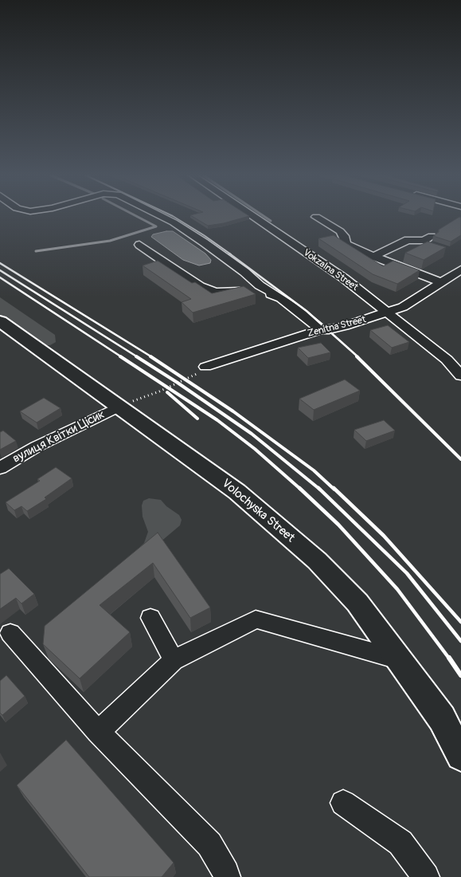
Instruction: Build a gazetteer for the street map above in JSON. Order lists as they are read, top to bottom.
{
  "streets": {
    "main road": ["Volochyska Street"],
    "street": ["Vokzalna Street", "Zenitna Street", "вулиця Квітки Цісик"]
  },
  "crossings": [
    ["Vokzalna Street", "Zenitna Street"],
    ["вулиця Квітки Цісик", "Volochyska Street"]
  ]
}
